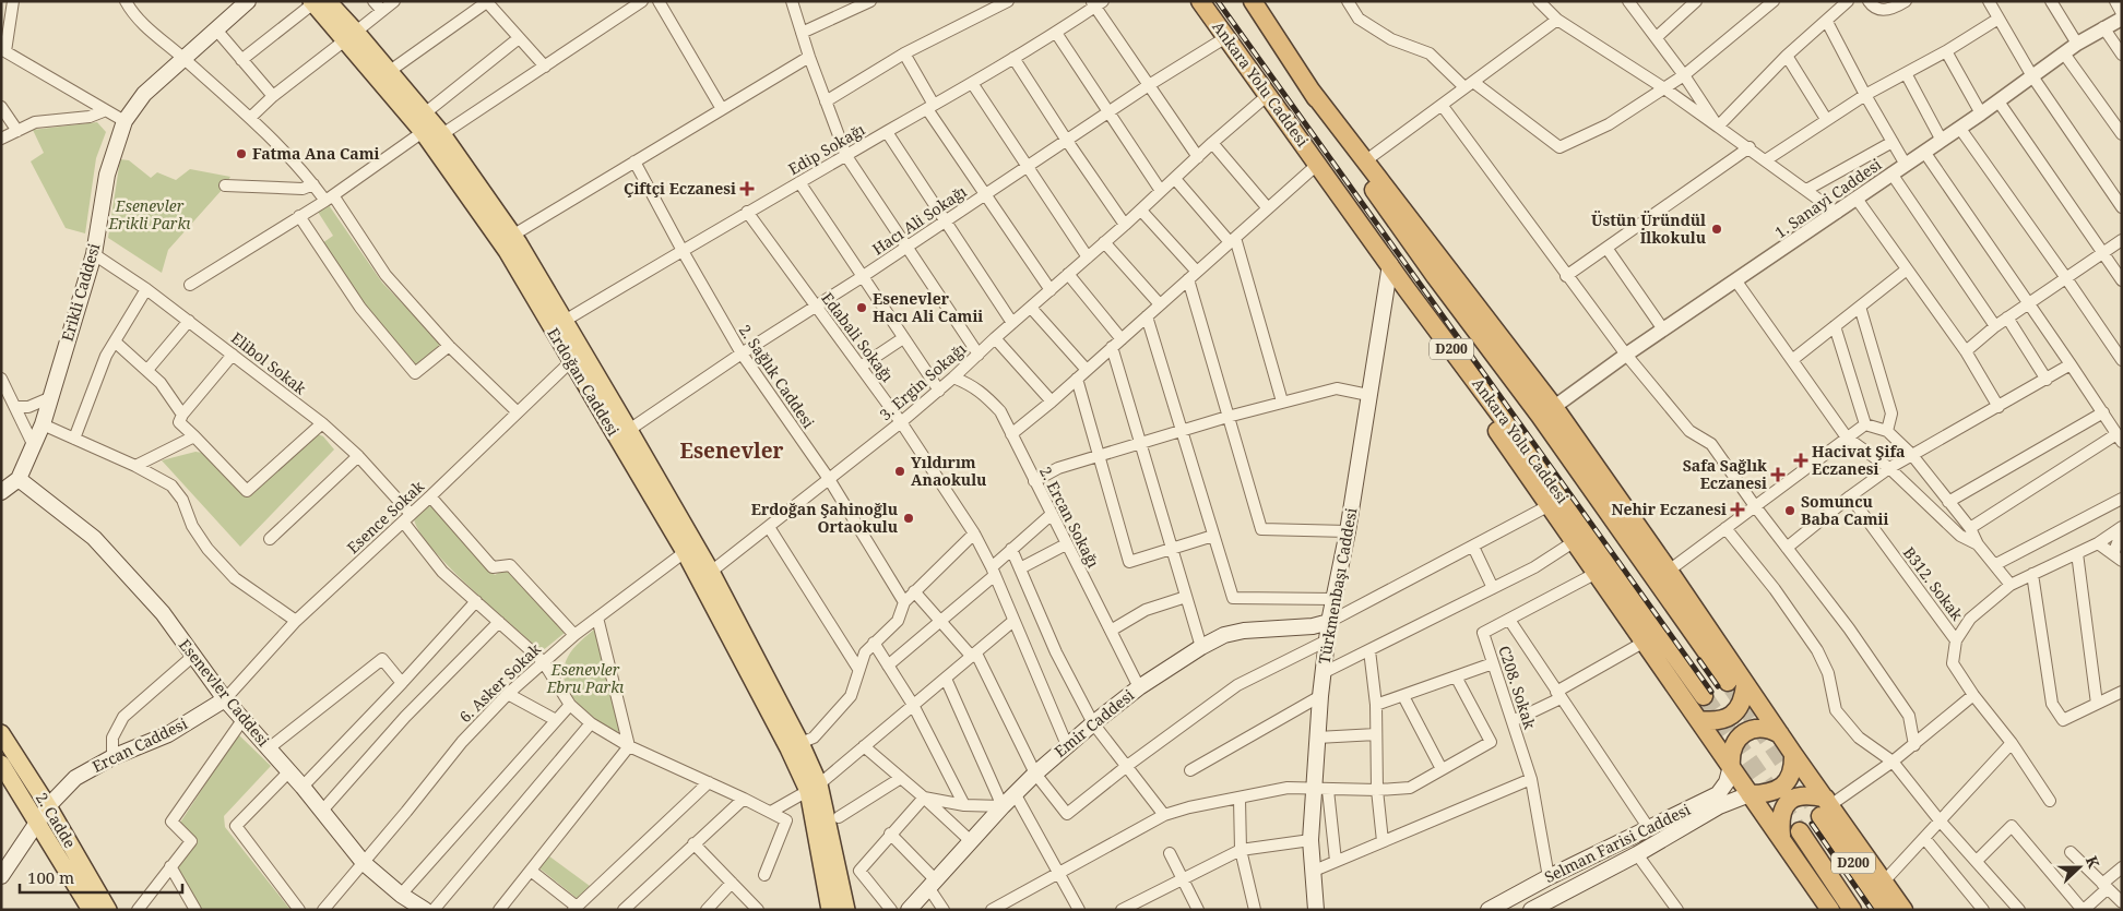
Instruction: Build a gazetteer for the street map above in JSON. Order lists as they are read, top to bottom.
{
  "streets": {
    "highway": ["Ankara Yolu Caddesi", "D200"],
    "main road": [
      "Erikli Caddesi",
      "Erdoğan Caddesi",
      "Türkmenbaşı Caddesi",
      "Esenevler Caddesi",
      "Emir Caddesi",
      "Ercan Caddesi",
      "2. Cadde",
      "Selman Farisi Caddesi"
    ],
    "street": [
      "Edip Sokağı",
      "1. Sanayi Caddesi",
      "Hacı Ali Sokağı",
      "Edabali Sokağı",
      "Elibol Sokak",
      "2. Sağlık Caddesi",
      "3. Ergin Sokağı",
      "Esence Sokak",
      "2. Ercan Sokağı",
      "B312. Sokak",
      "6. Asker Sokak",
      "C208. Sokak"
    ]
  },
  "crossings": [
    ["Ankara Yolu Caddesi", "Hacı Ali Sokağı"],
    ["Ankara Yolu Caddesi", "3. Ergin Sokağı"],
    ["Ankara Yolu Caddesi", "Türkmenbaşı Caddesi"],
    ["Edip Sokağı", "Edabali Sokağı"],
    ["Edip Sokağı", "2. Sağlık Caddesi"],
    ["Edip Sokağı", "Erdoğan Caddesi"],
    ["Hacı Ali Sokağı", "Edabali Sokağı"],
    ["Hacı Ali Sokağı", "2. Sağlık Caddesi"],
    ["Hacı Ali Sokağı", "Erdoğan Caddesi"],
    ["Erikli Caddesi", "Elibol Sokak"],
    ["Erikli Caddesi", "Esenevler Caddesi"],
    ["Edabali Sokağı", "3. Ergin Sokağı"],
    ["Edabali Sokağı", "Emir Caddesi"],
    ["Elibol Sokak", "Esence Sokak"],
    ["Elibol Sokak", "6. Asker Sokak"],
    ["2. Sağlık Caddesi", "3. Ergin Sokağı"],
    ["Erdoğan Caddesi", "3. Ergin Sokağı"],
    ["Erdoğan Caddesi", "Esence Sokak"],
    ["Erdoğan Caddesi", "6. Asker Sokak"],
    ["3. Ergin Sokağı", "2. Ercan Sokağı"],
    ["Esence Sokak", "Esenevler Caddesi"],
    ["Esence Sokak", "Ercan Caddesi"],
    ["2. Ercan Sokağı", "Emir Caddesi"],
    ["Türkmenbaşı Caddesi", "Emir Caddesi"],
    ["6. Asker Sokak", "Esenevler Caddesi"],
    ["C208. Sokak", "Selman Farisi Caddesi"],
    ["Esenevler Caddesi", "Ercan Caddesi"],
    ["Ercan Caddesi", "2. Cadde"]
  ],
  "districts": ["Esenevler"],
  "parks": ["Esenevler Erikli Parkı", "Esenevler Ebru Parkı"],
  "places": {
    "other": [
      "Fatma Ana Cami",
      "Üstün Üründül İlkokulu",
      "Esenevler Hacı Ali Camii",
      "Yıldırım Anaokulu",
      "Somuncu Baba Camii",
      "Erdoğan Şahinoğlu Ortaokulu"
    ],
    "health": [
      "Çiftçi Eczanesi",
      "Hacivat Şifa Eczanesi",
      "Safa Sağlık Eczanesi",
      "Nehir Eczanesi"
    ]
  },
  "scale_bar": "100 m",
  "north": "right"
}
